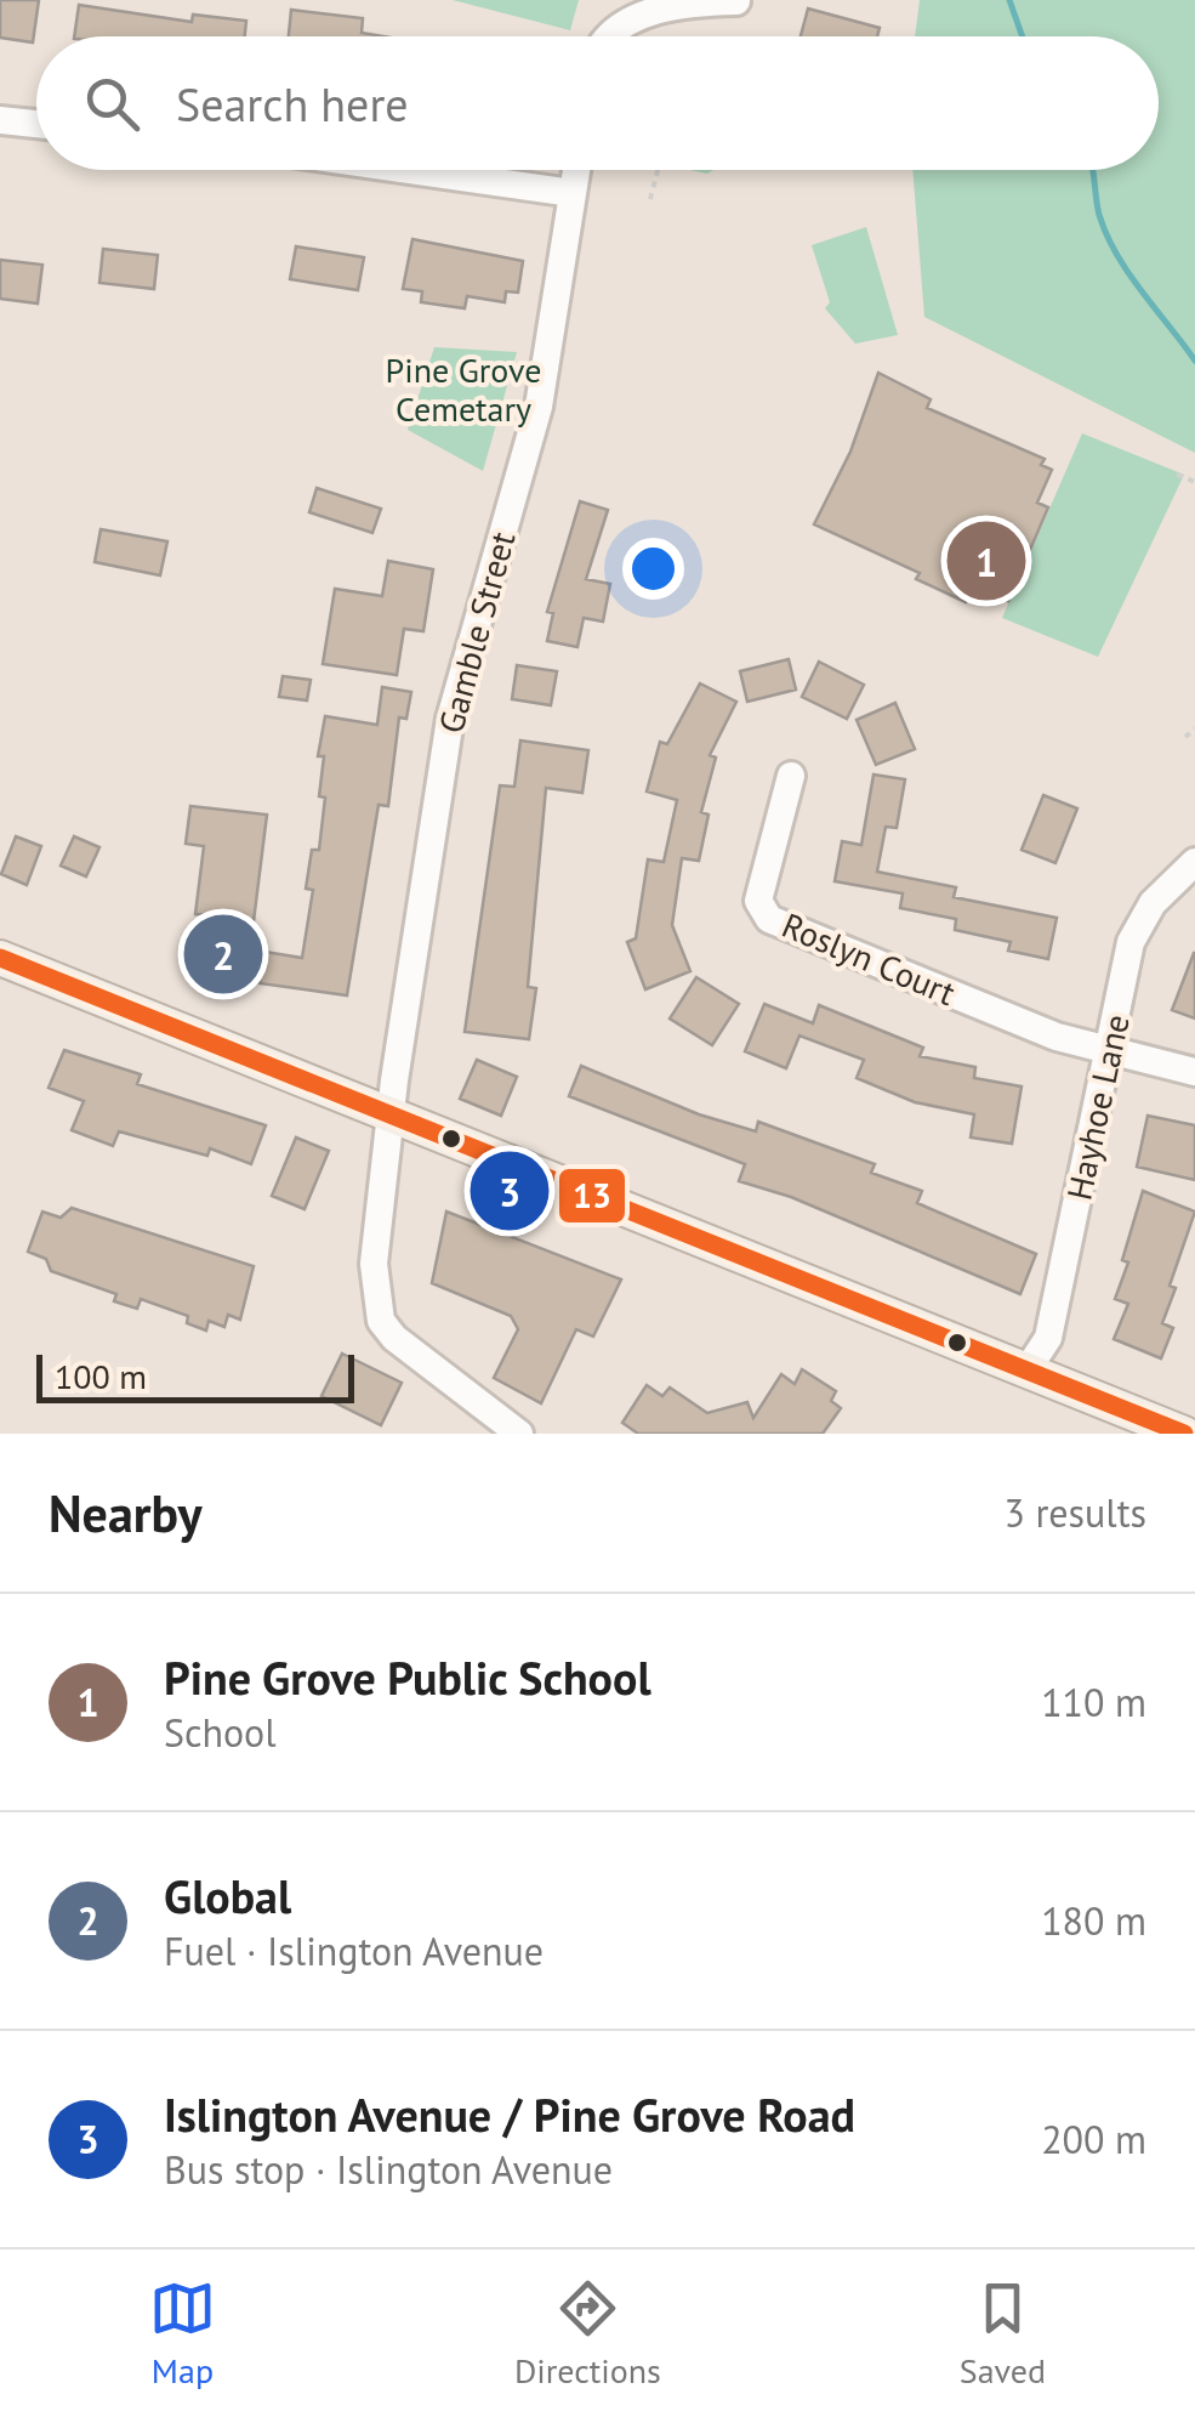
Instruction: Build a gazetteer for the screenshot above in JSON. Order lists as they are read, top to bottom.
{
  "streets": {
    "street": ["Gamble Street", "Roslyn Court", "Hayhoe Lane"]
  },
  "crossings": [
    ["Roslyn Court", "Hayhoe Lane"]
  ],
  "parks": ["Pine Grove Cemetary"],
  "lines": ["transit line 13"],
  "scale_bar": "100 m",
  "page": {
    "search": "Search here",
    "pins": ["1", "2", "3"],
    "scale": "100 m",
    "heading": ["Nearby", "3 results"],
    "list": [
      {
        "mark": "1",
        "name": "Pine Grove Public School",
        "note": "School",
        "value": "110 m"
      },
      {
        "mark": "2",
        "name": "Global",
        "note": "Fuel · Islington Avenue",
        "value": "180 m"
      },
      {
        "mark": "3",
        "name": "Islington Avenue / Pine Grove Road",
        "note": "Bus stop · Islington Avenue",
        "value": "200 m"
      }
    ],
    "nav": ["Map", "Directions", "Saved"]
  }
}
